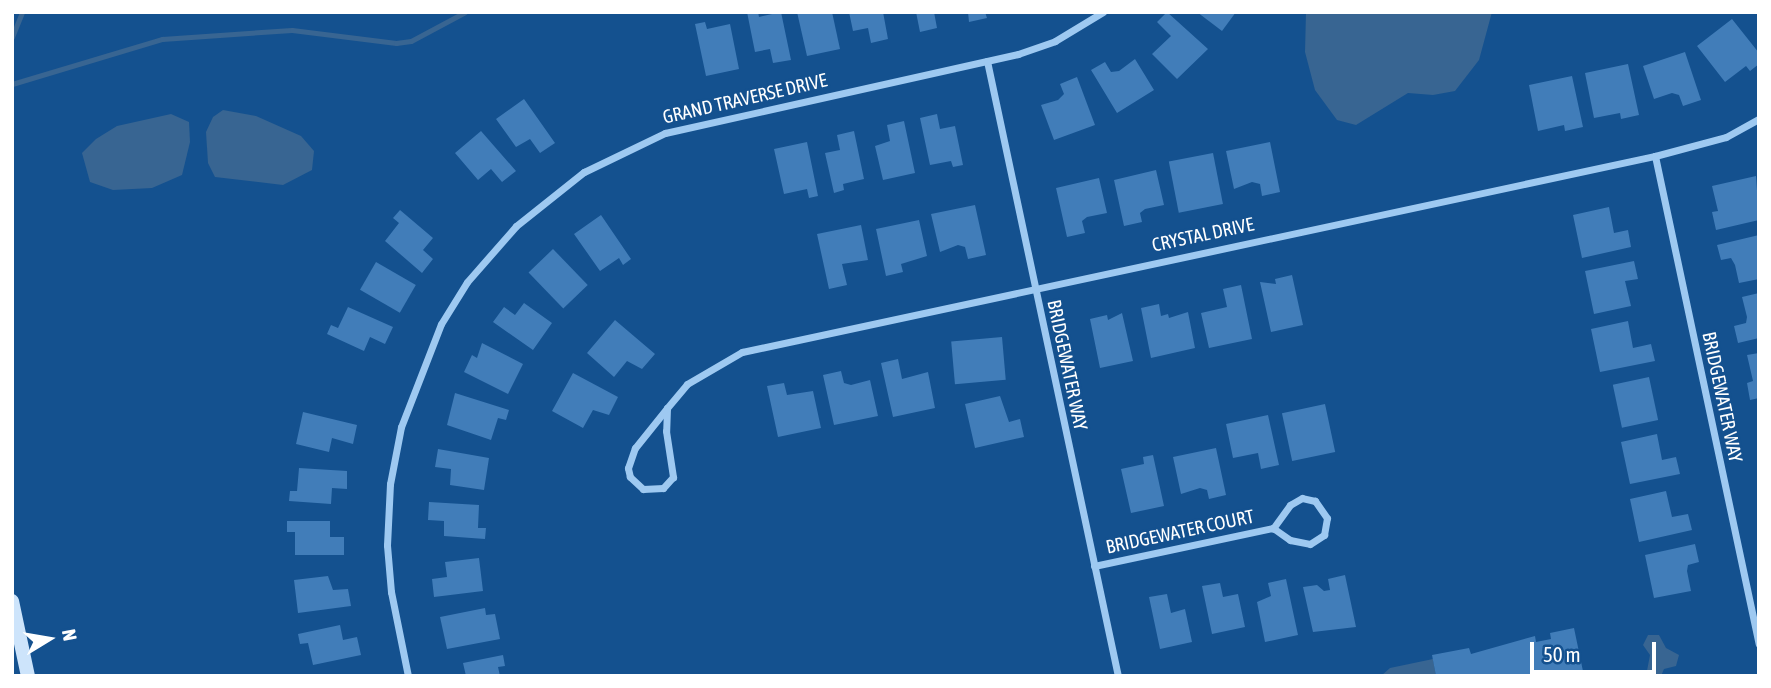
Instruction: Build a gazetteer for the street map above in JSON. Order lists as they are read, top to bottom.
{
  "streets": {
    "street": [
      "GRAND TRAVERSE DRIVE",
      "CRYSTAL DRIVE",
      "BRIDGEWATER WAY",
      "BRIDGEWATER COURT"
    ]
  },
  "crossings": [
    ["GRAND TRAVERSE DRIVE", "BRIDGEWATER WAY"],
    ["CRYSTAL DRIVE", "BRIDGEWATER WAY"],
    ["BRIDGEWATER WAY", "BRIDGEWATER COURT"]
  ],
  "scale_bar": "50 m",
  "north": "right"
}
